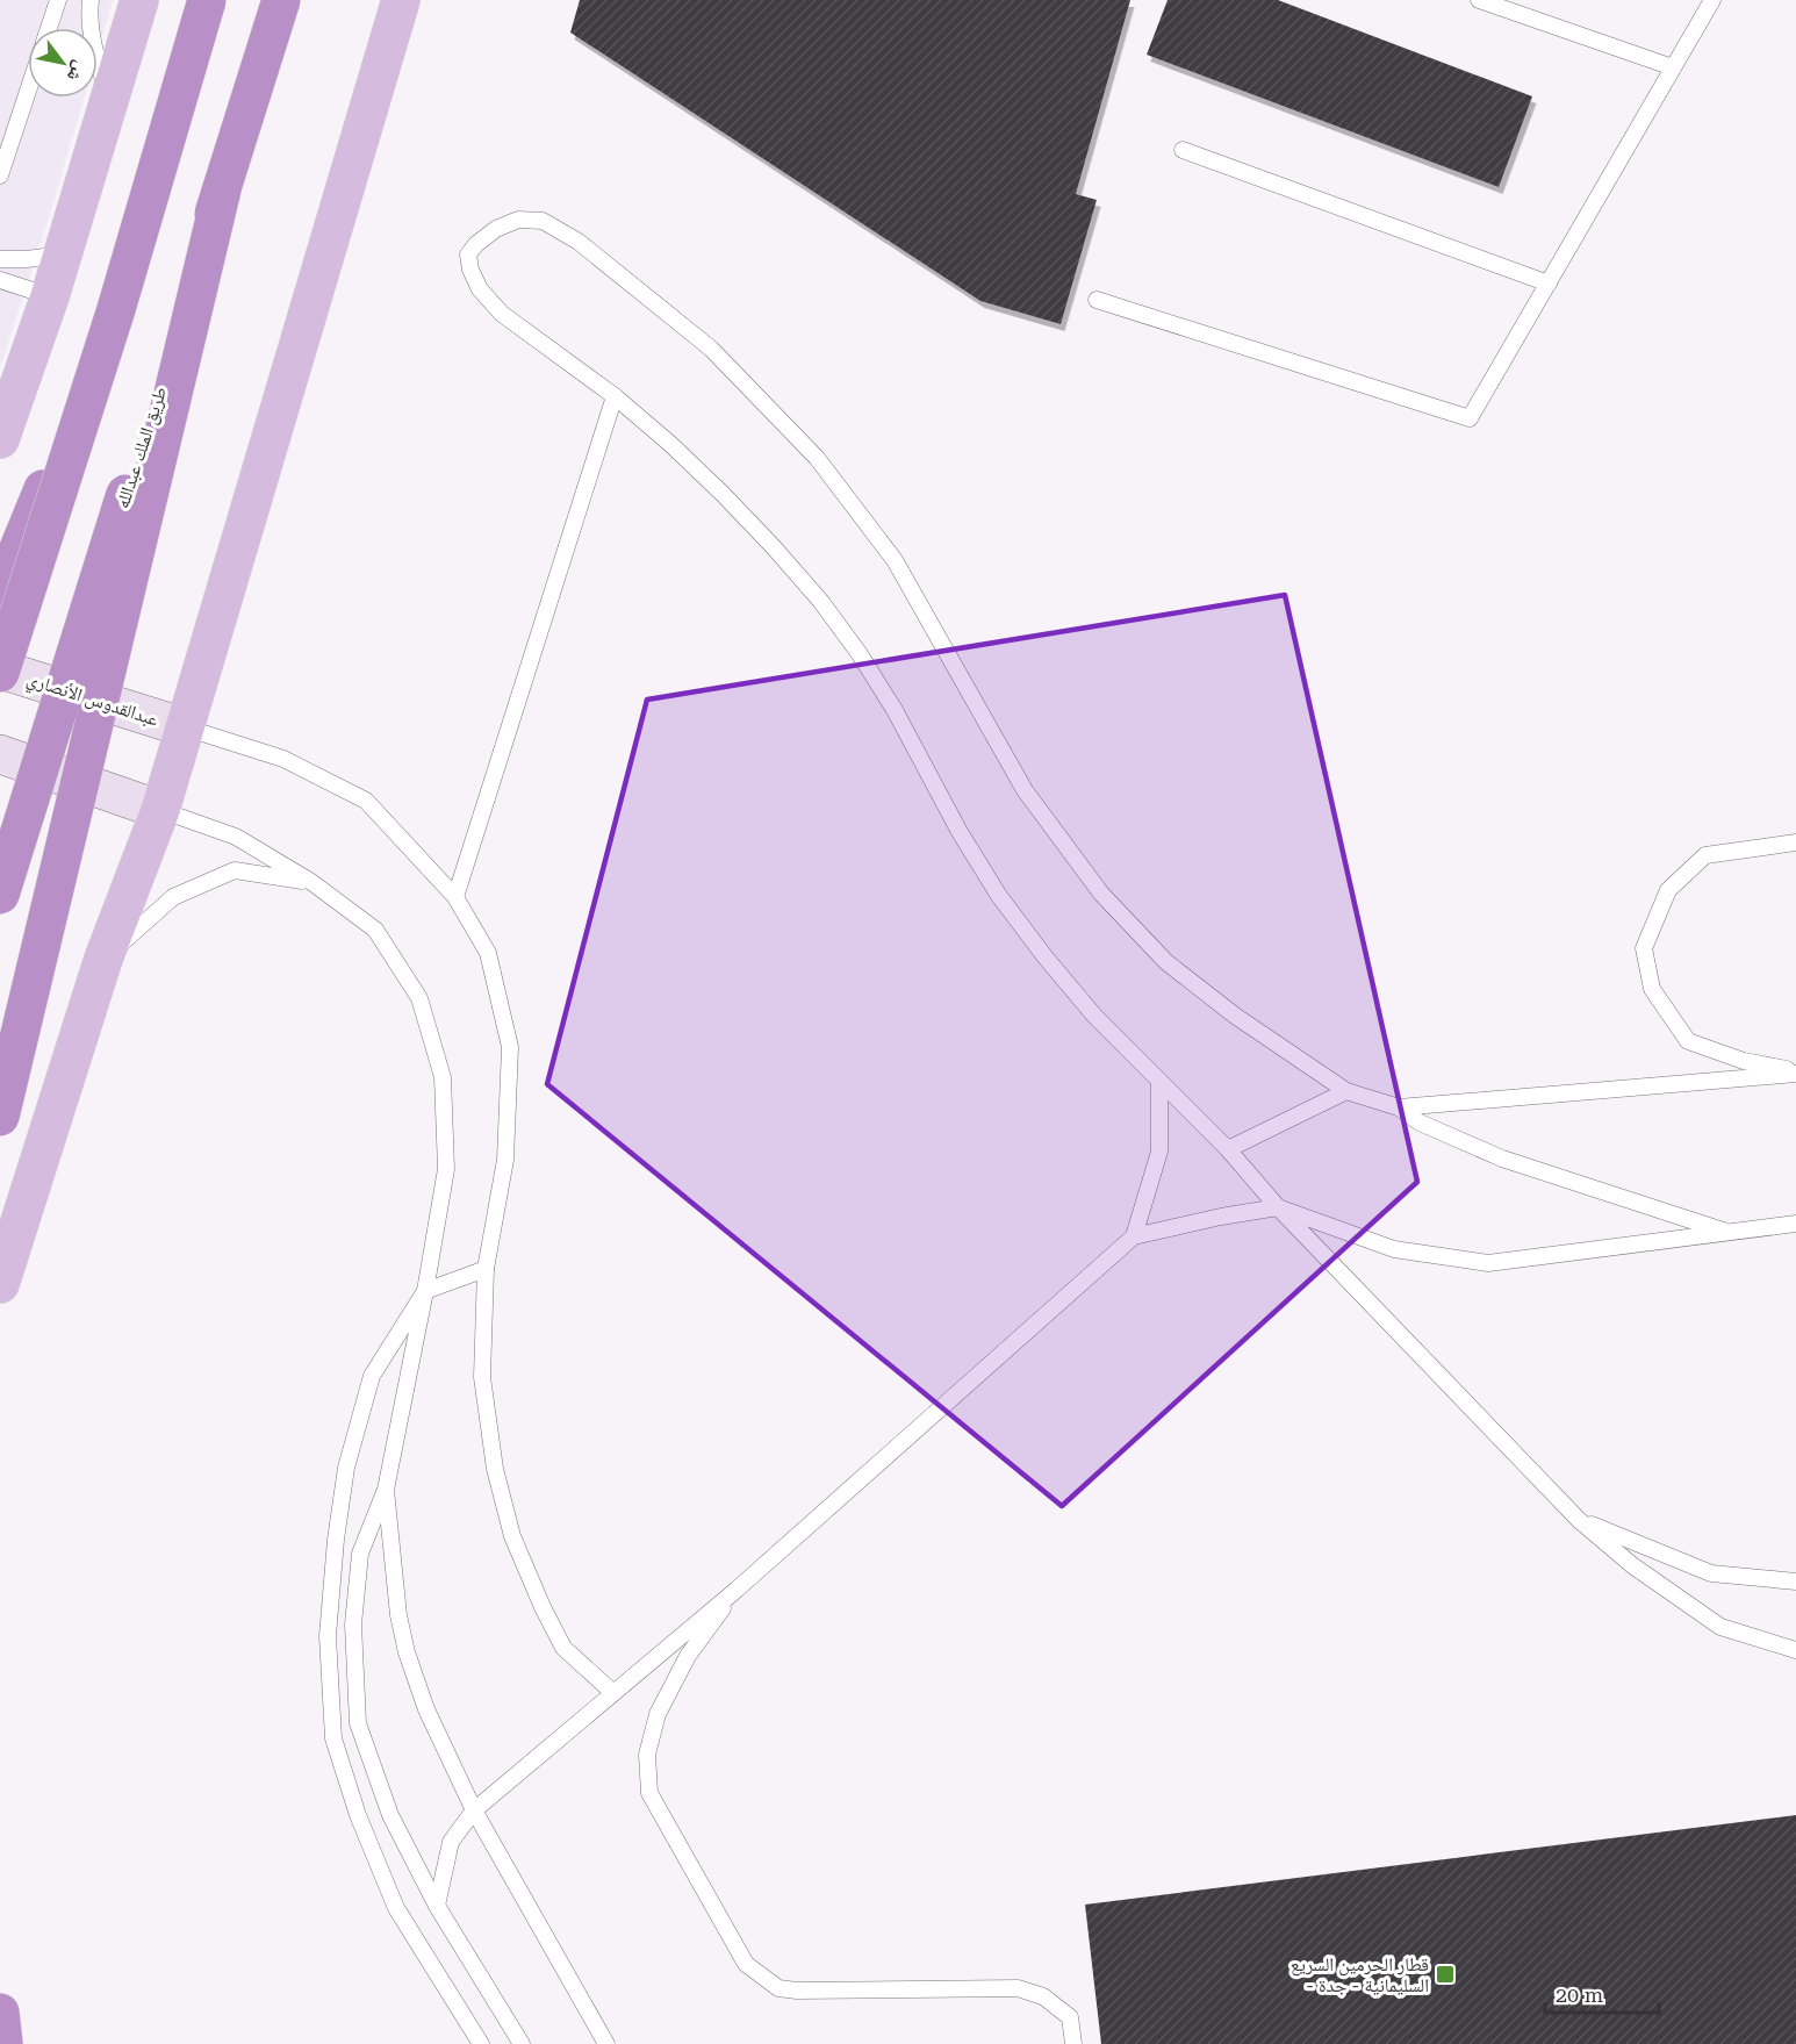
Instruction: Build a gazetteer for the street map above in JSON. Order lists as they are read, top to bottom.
{
  "streets": {
    "highway": ["طريق الملك عبدالله"],
    "street": ["عبدالقدوس الأنصاري"]
  },
  "places": {
    "transit": ["قطار الحرمين السريع - السليمانية - جدة"]
  },
  "scale_bar": "20 m",
  "north": "bottom right"
}
